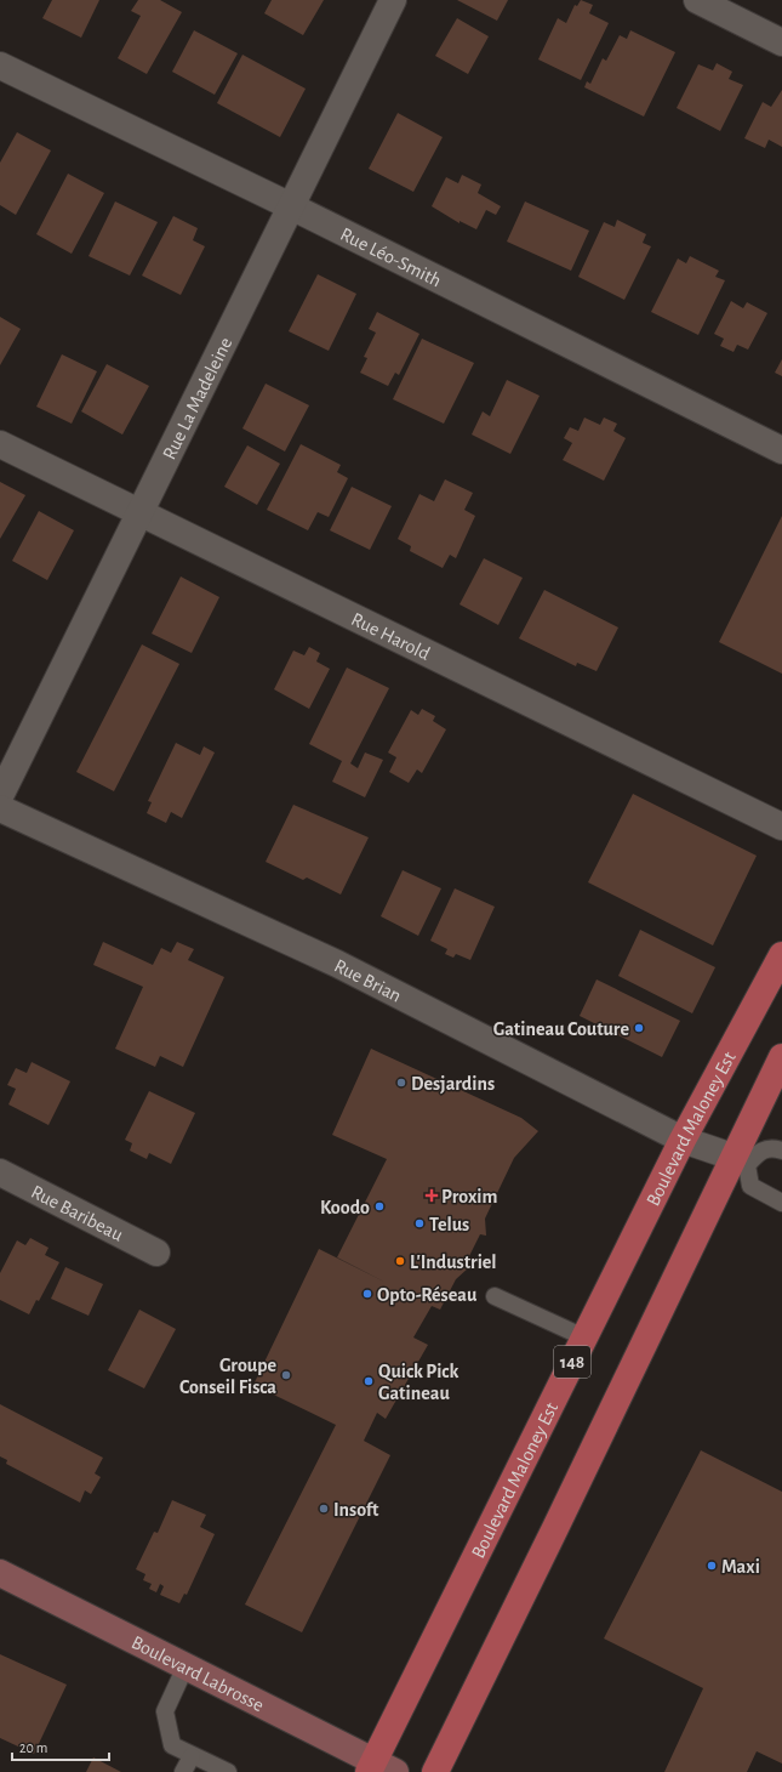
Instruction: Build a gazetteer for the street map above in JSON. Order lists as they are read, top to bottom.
{
  "streets": {
    "main road": ["Boulevard Maloney Est", "148"],
    "street": [
      "Rue Léo-Smith",
      "Rue La Madeleine",
      "Rue Harold",
      "Rue Brian",
      "Rue Baribeau",
      "Boulevard Labrosse"
    ]
  },
  "crossings": [
    ["Rue Léo-Smith", "Rue La Madeleine"],
    ["Rue La Madeleine", "Rue Harold"],
    ["Rue Brian", "Boulevard Maloney Est"],
    ["Boulevard Maloney Est", "Boulevard Labrosse"]
  ],
  "places": {
    "other": [
      "Gatineau Couture",
      "Desjardins",
      "Koodo",
      "Telus",
      "L'Industriel",
      "Opto-Réseau",
      "Groupe Conseil Fisca",
      "Quick Pick Gatineau",
      "Insoft",
      "Maxi"
    ],
    "health": ["Proxim"]
  },
  "scale_bar": "20 m"
}
